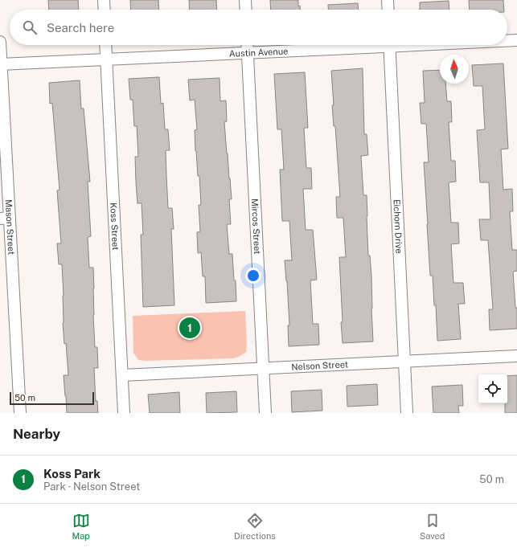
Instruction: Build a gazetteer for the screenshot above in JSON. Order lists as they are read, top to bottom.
{
  "streets": {
    "street": [
      "Austin Avenue",
      "Mircos Street",
      "Koss Street",
      "Eichorn Drive",
      "Mason Street",
      "Nelson Street"
    ]
  },
  "crossings": [
    ["Austin Avenue", "Mircos Street"],
    ["Austin Avenue", "Koss Street"],
    ["Austin Avenue", "Mason Street"],
    ["Mircos Street", "Nelson Street"],
    ["Koss Street", "Nelson Street"],
    ["Eichorn Drive", "Nelson Street"]
  ],
  "scale_bar": "50 m",
  "north": "top",
  "page": {
    "search": "Search here",
    "pins": "1",
    "scale": "50 m",
    "heading": "Nearby",
    "list": [
      {
        "mark": "1",
        "name": "Koss Park",
        "note": "Park · Nelson Street",
        "value": "50 m"
      }
    ],
    "nav": ["Map", "Directions", "Saved"]
  }
}
